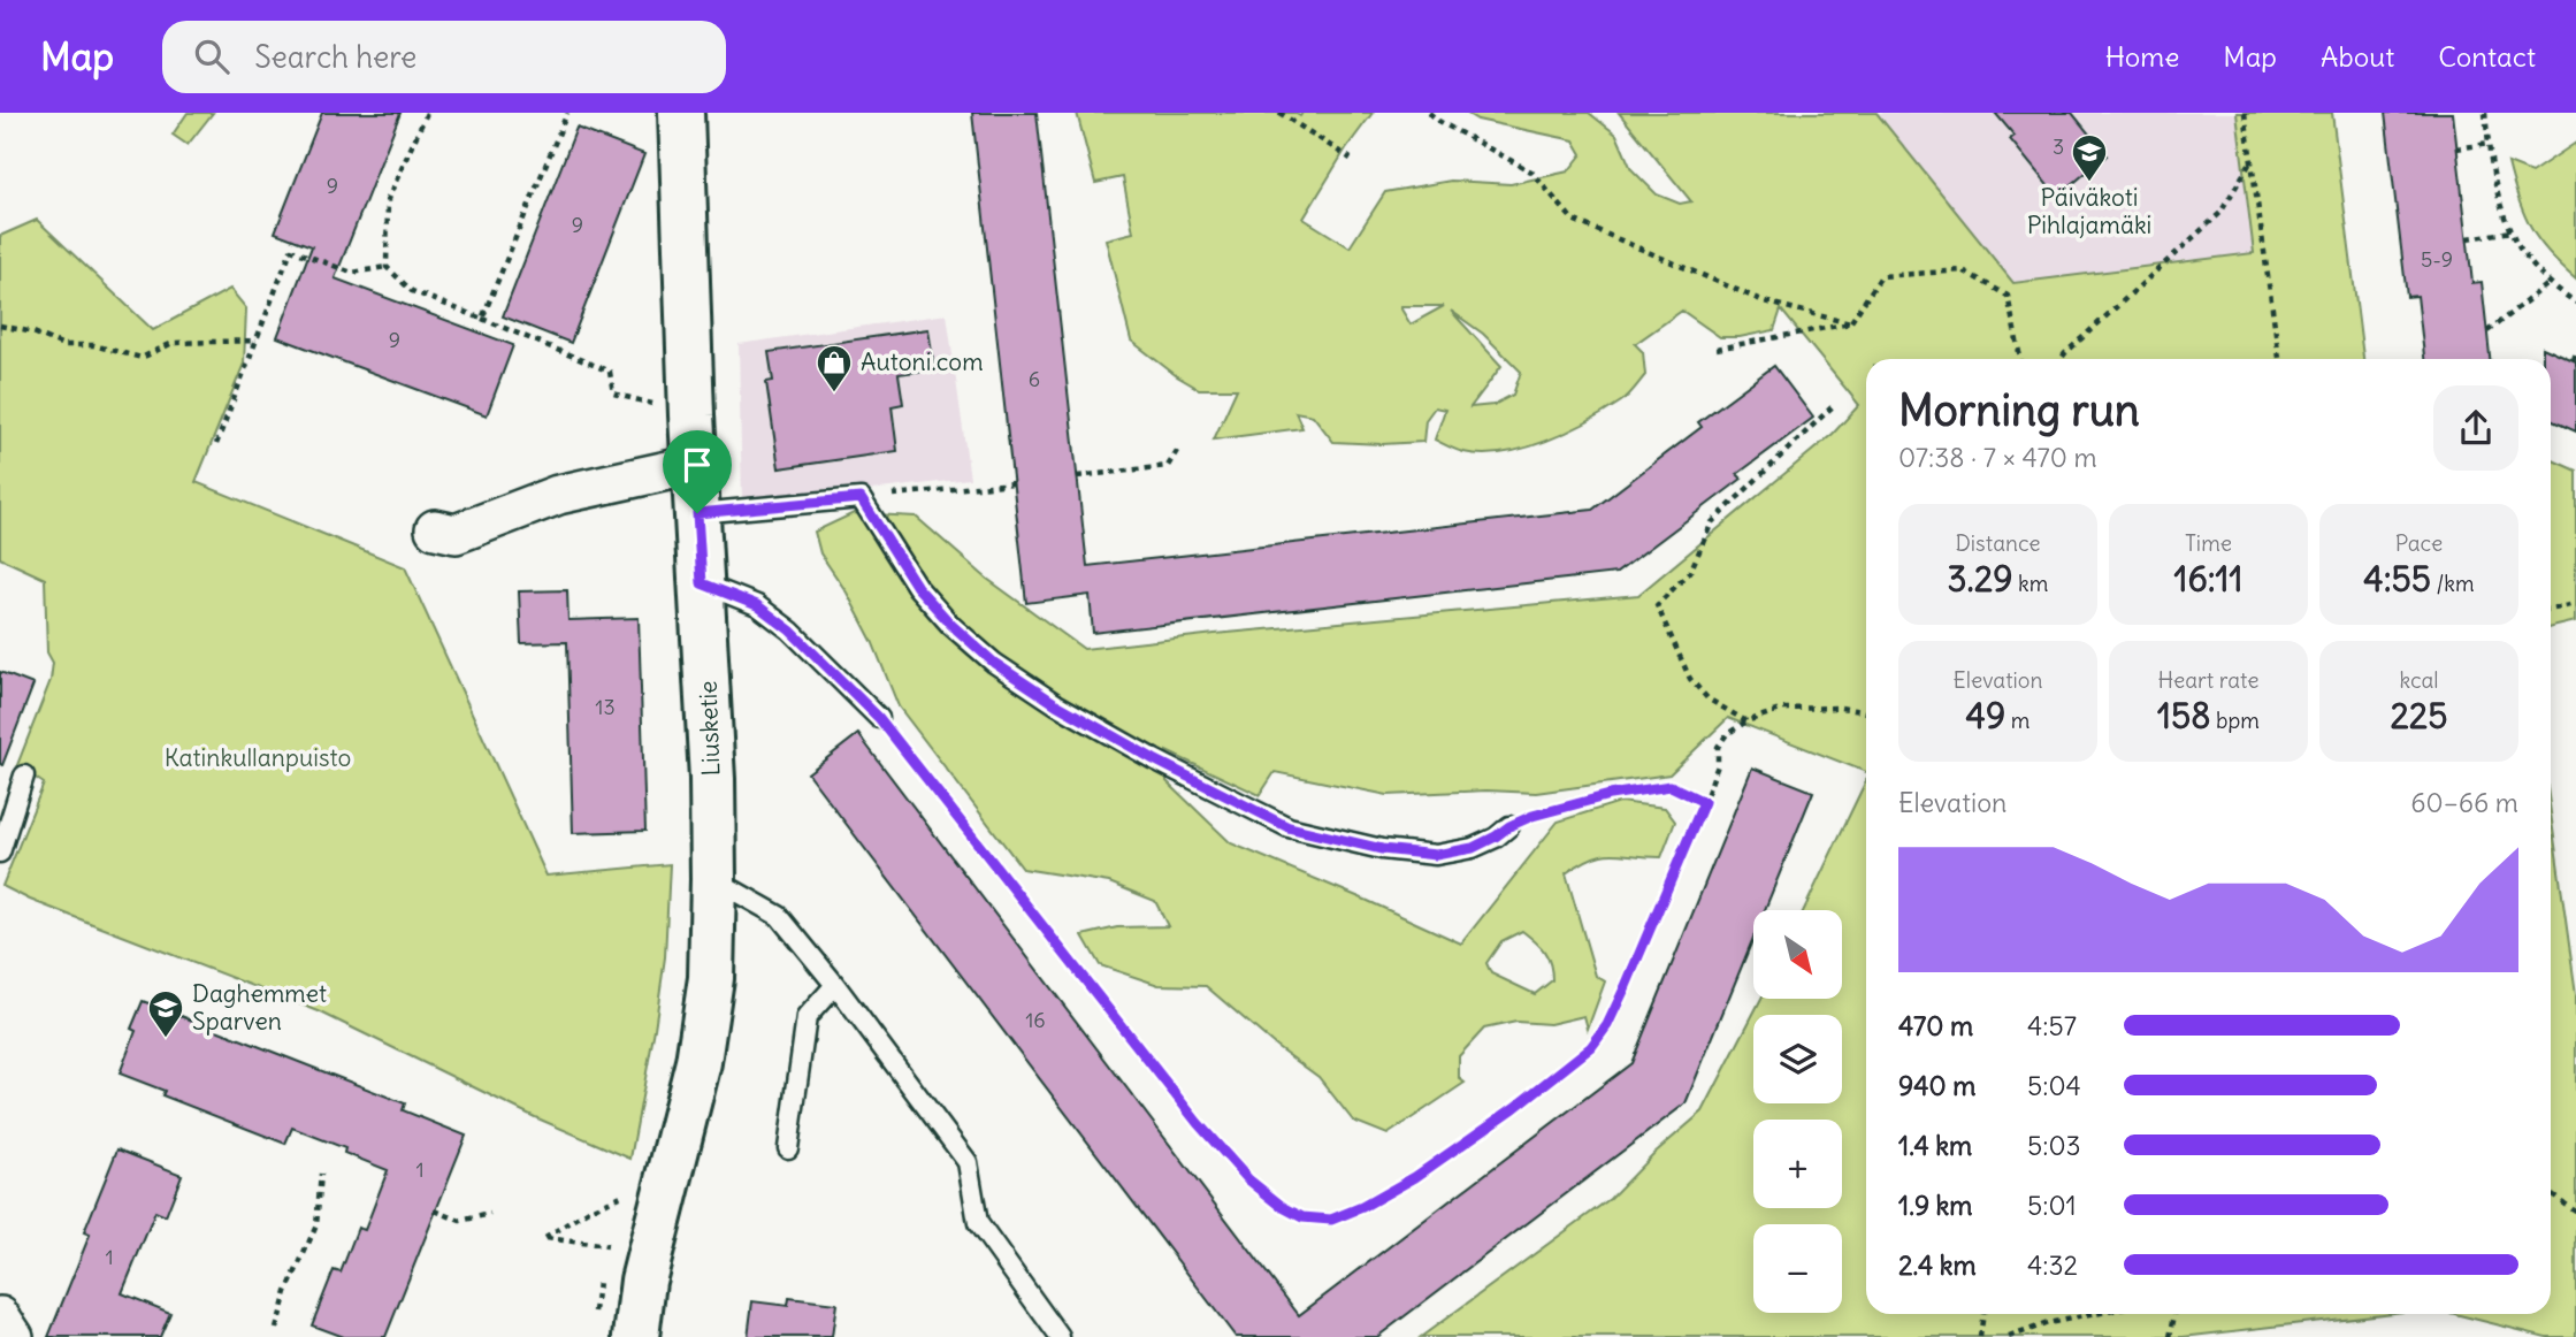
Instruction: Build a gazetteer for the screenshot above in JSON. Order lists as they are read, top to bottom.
{
  "streets": {
    "street": ["Liusketie"]
  },
  "parks": ["Katinkullanpuisto"],
  "places": {
    "school or university": ["Päiväkoti Pihlajamäki", "Daghemmet Sparven"],
    "shop": ["Autoni.com"]
  },
  "house_numbers": [
    "3",
    "9",
    "9",
    "5-9",
    "9",
    "6",
    "13",
    "16",
    "1",
    "1"
  ],
  "north": "bottom right",
  "page": {
    "header": "Map",
    "search": "Search here",
    "nav": [
      "Home",
      "Map",
      "About",
      "Contact"
    ],
    "heading": ["Morning run", "07:38 · 7 × 470 m"],
    "stats": [
      ["Distance", "3.29 km"],
      ["Time", "16:11"],
      ["Pace", "4:55 /km"],
      ["Elevation", "49 m"],
      ["Heart rate", "158 bpm"],
      ["kcal", "225"]
    ],
    "chart": ["Elevation", "60–66 m"],
    "map_buttons": ["+", "−"],
    "list": [
      {
        "name": "470 m",
        "note": "4:57"
      },
      {
        "name": "940 m",
        "note": "5:04"
      },
      {
        "name": "1.4 km",
        "note": "5:03"
      },
      {
        "name": "1.9 km",
        "note": "5:01"
      },
      {
        "name": "2.4 km",
        "note": "4:32"
      }
    ]
  }
}
